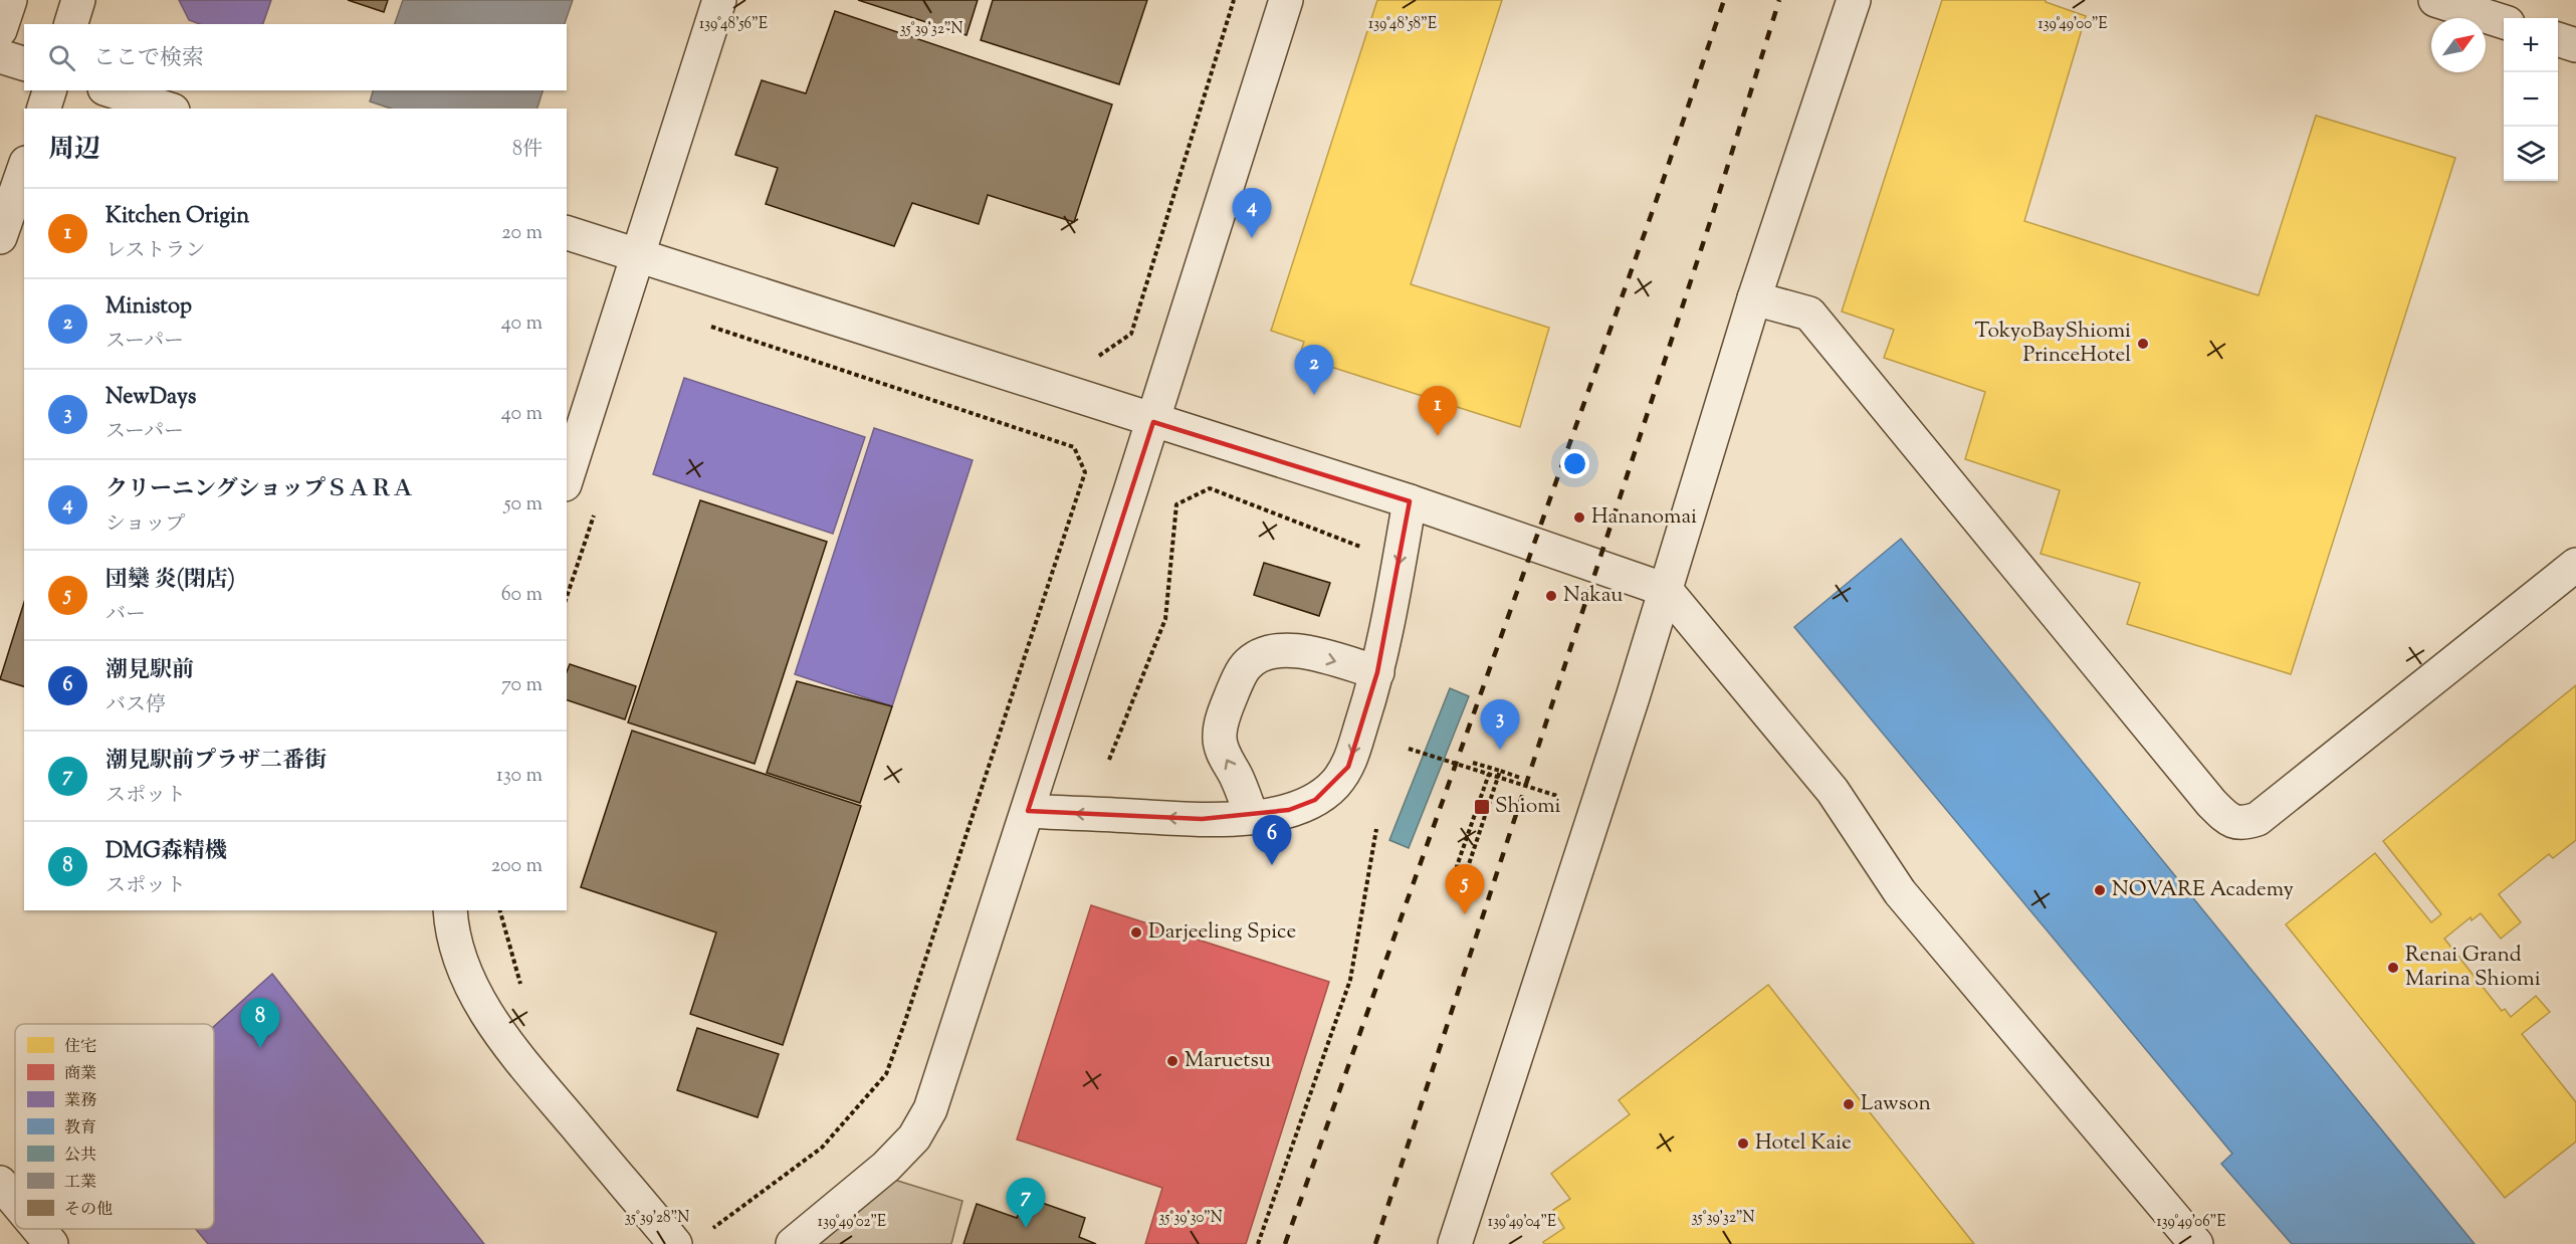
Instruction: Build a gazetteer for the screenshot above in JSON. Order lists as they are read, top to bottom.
{
  "places": {
    "other": [
      "TokyoBayShiomi PrinceHotel",
      "Hananomai",
      "Nakau",
      "NOVARE Academy",
      "Darjeeling Spice",
      "Renai Grand Marina Shiomi",
      "Maruetsu",
      "Lawson",
      "Hotel Kaie"
    ],
    "transit": ["Shiomi"]
  },
  "legend": [
    "住宅",
    "商業",
    "業務",
    "教育",
    "公共",
    "工業",
    "その他"
  ],
  "north": "top right",
  "page": {
    "map_buttons": ["+", "−"],
    "search": "ここで検索",
    "heading": ["周辺", "8件"],
    "list": [
      {
        "mark": "1",
        "name": "Kitchen Origin",
        "note": "レストラン",
        "value": "20 m"
      },
      {
        "mark": "2",
        "name": "Ministop",
        "note": "スーパー",
        "value": "40 m"
      },
      {
        "mark": "3",
        "name": "NewDays",
        "note": "スーパー",
        "value": "40 m"
      },
      {
        "mark": "4",
        "name": "クリーニングショップＳＡＲＡ",
        "note": "ショップ",
        "value": "50 m"
      },
      {
        "mark": "5",
        "name": "団欒 炎(閉店)",
        "note": "バー",
        "value": "60 m"
      },
      {
        "mark": "6",
        "name": "潮見駅前",
        "note": "バス停",
        "value": "70 m"
      },
      {
        "mark": "7",
        "name": "潮見駅前プラザ二番街",
        "note": "スポット",
        "value": "130 m"
      },
      {
        "mark": "8",
        "name": "DMG森精機",
        "note": "スポット",
        "value": "200 m"
      }
    ],
    "pins": [
      "4",
      "2",
      "1",
      "3",
      "6",
      "5",
      "8",
      "7"
    ]
  },
  "coordinates": [
    "139°48'56\"E",
    "139°48'58\"E",
    "139°49'00\"E",
    "35°39'32\"N",
    "35°39'28\"N",
    "35°39'30\"N",
    "139°49'02\"E",
    "139°49'04\"E",
    "139°49'06\"E"
  ]
}
